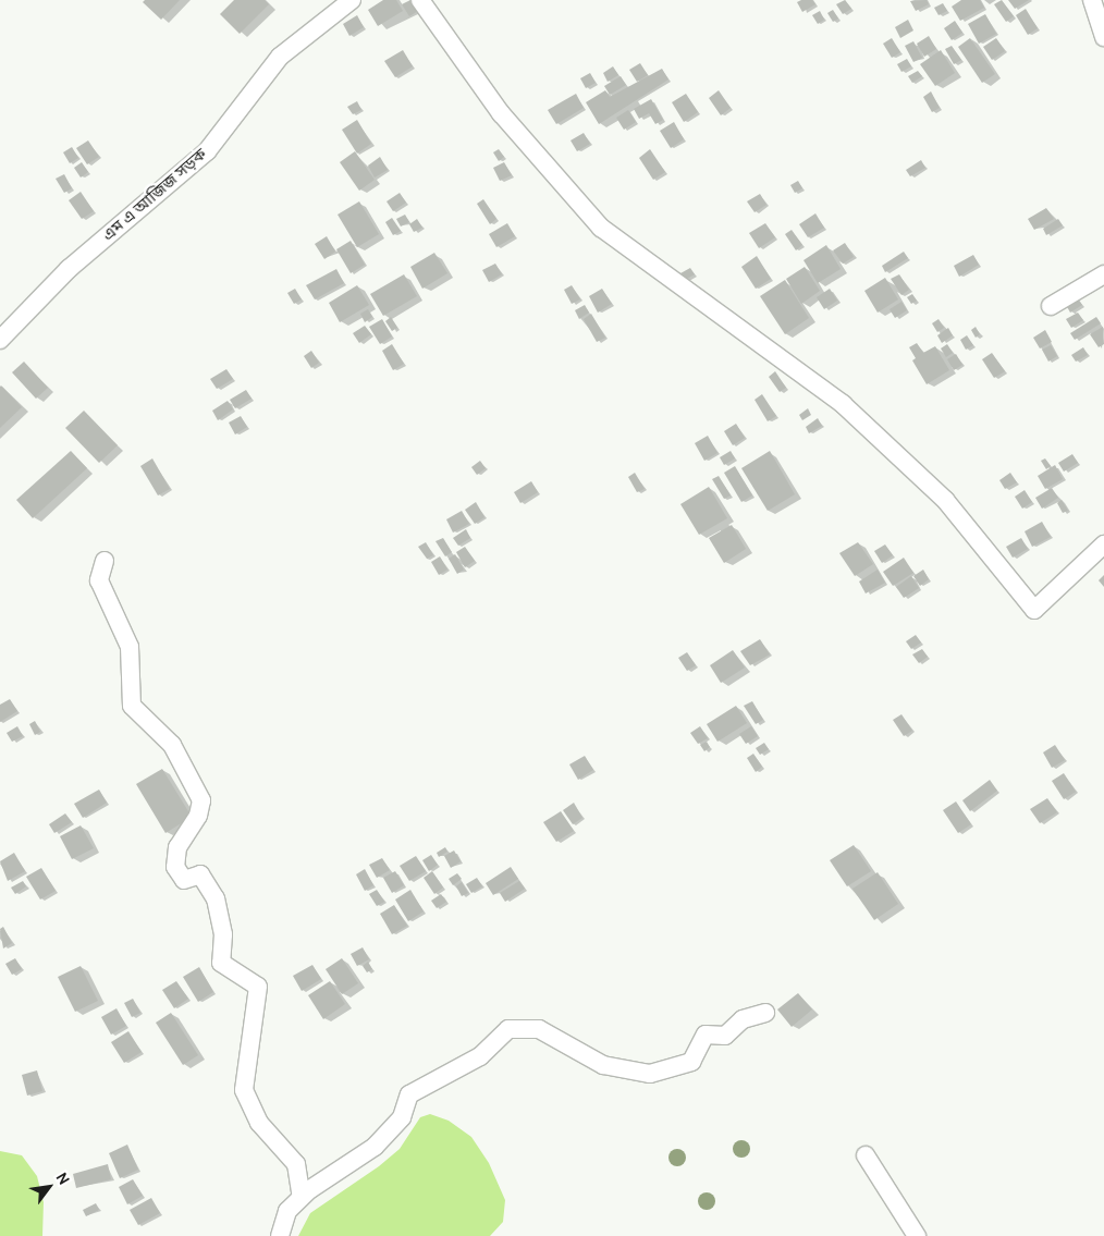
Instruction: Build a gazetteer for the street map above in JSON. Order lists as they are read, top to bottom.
{
  "streets": {
    "street": ["এম এ আজিজ সড়ক"]
  },
  "north": "top right"
}
